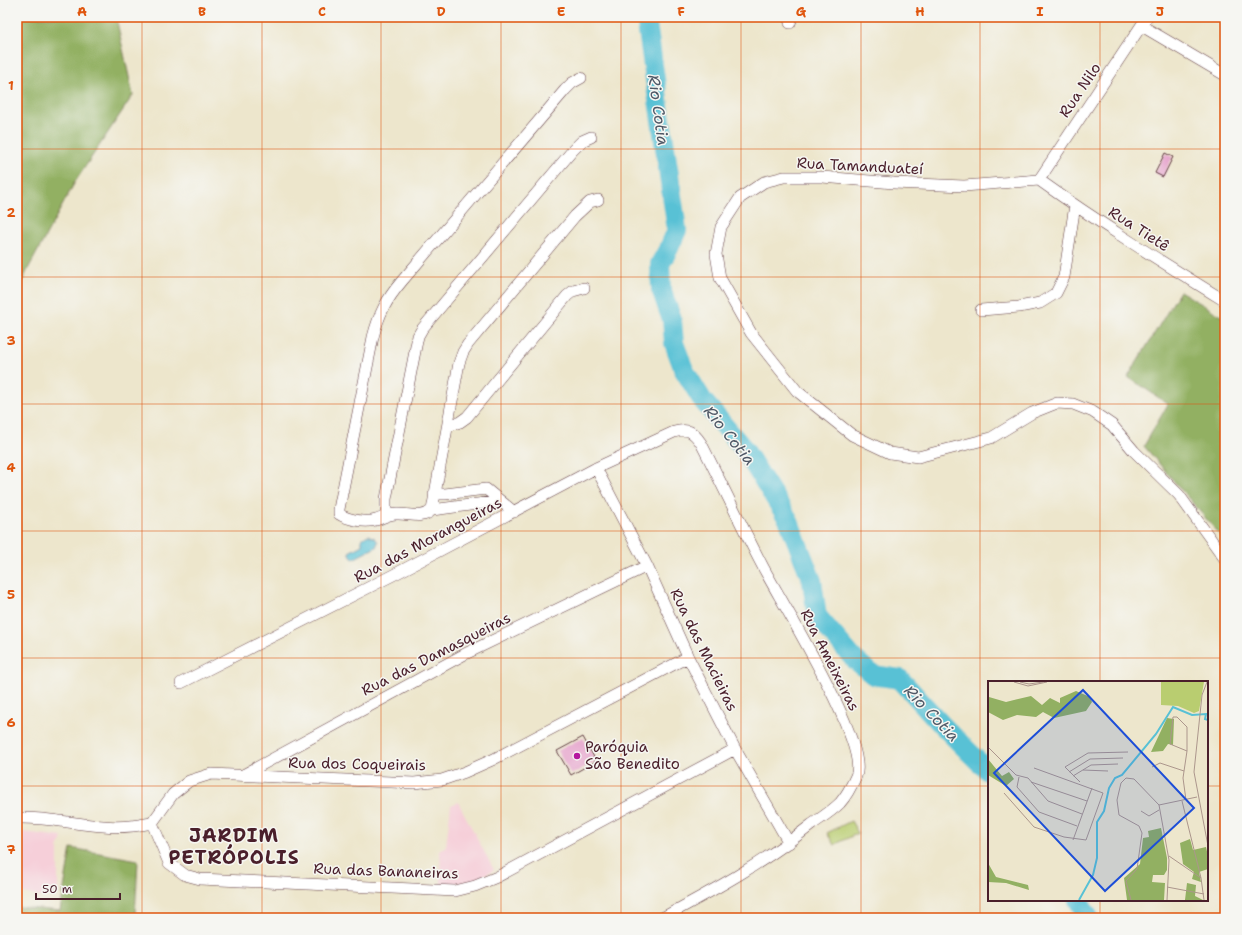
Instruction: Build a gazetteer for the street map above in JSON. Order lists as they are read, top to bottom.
{
  "streets": {
    "street": [
      "Rua Nilo",
      "Rua Tamanduateí",
      "Rua Tietê",
      "Rua das Morangueiras",
      "Rua das Macieiras",
      "Rua das Damasqueiras",
      "Rua Ameixeiras",
      "Rua dos Coqueirais",
      "Rua das Bananeiras"
    ]
  },
  "crossings": [
    ["Rua Nilo", "Rua Tamanduateí"],
    ["Rua Nilo", "Rua Tietê"],
    ["Rua Tamanduateí", "Rua Tietê"],
    ["Rua das Morangueiras", "Rua das Macieiras"],
    ["Rua das Morangueiras", "Rua Ameixeiras"],
    ["Rua das Macieiras", "Rua das Damasqueiras"],
    ["Rua das Macieiras", "Rua Ameixeiras"],
    ["Rua das Macieiras", "Rua dos Coqueirais"],
    ["Rua das Macieiras", "Rua das Bananeiras"],
    ["Rua das Damasqueiras", "Rua dos Coqueirais"],
    ["Rua dos Coqueirais", "Rua das Bananeiras"]
  ],
  "districts": ["JARDIM PETRÓPOLIS"],
  "water": ["Rio Cotia"],
  "places": ["Paróquia São Benedito"],
  "scale_bar": "50 m",
  "grid": {
    "columns": [
      "A",
      "B",
      "C",
      "D",
      "E",
      "F",
      "G",
      "H",
      "I",
      "J"
    ],
    "rows": [
      "1",
      "2",
      "3",
      "4",
      "5",
      "6",
      "7"
    ]
  }
}
